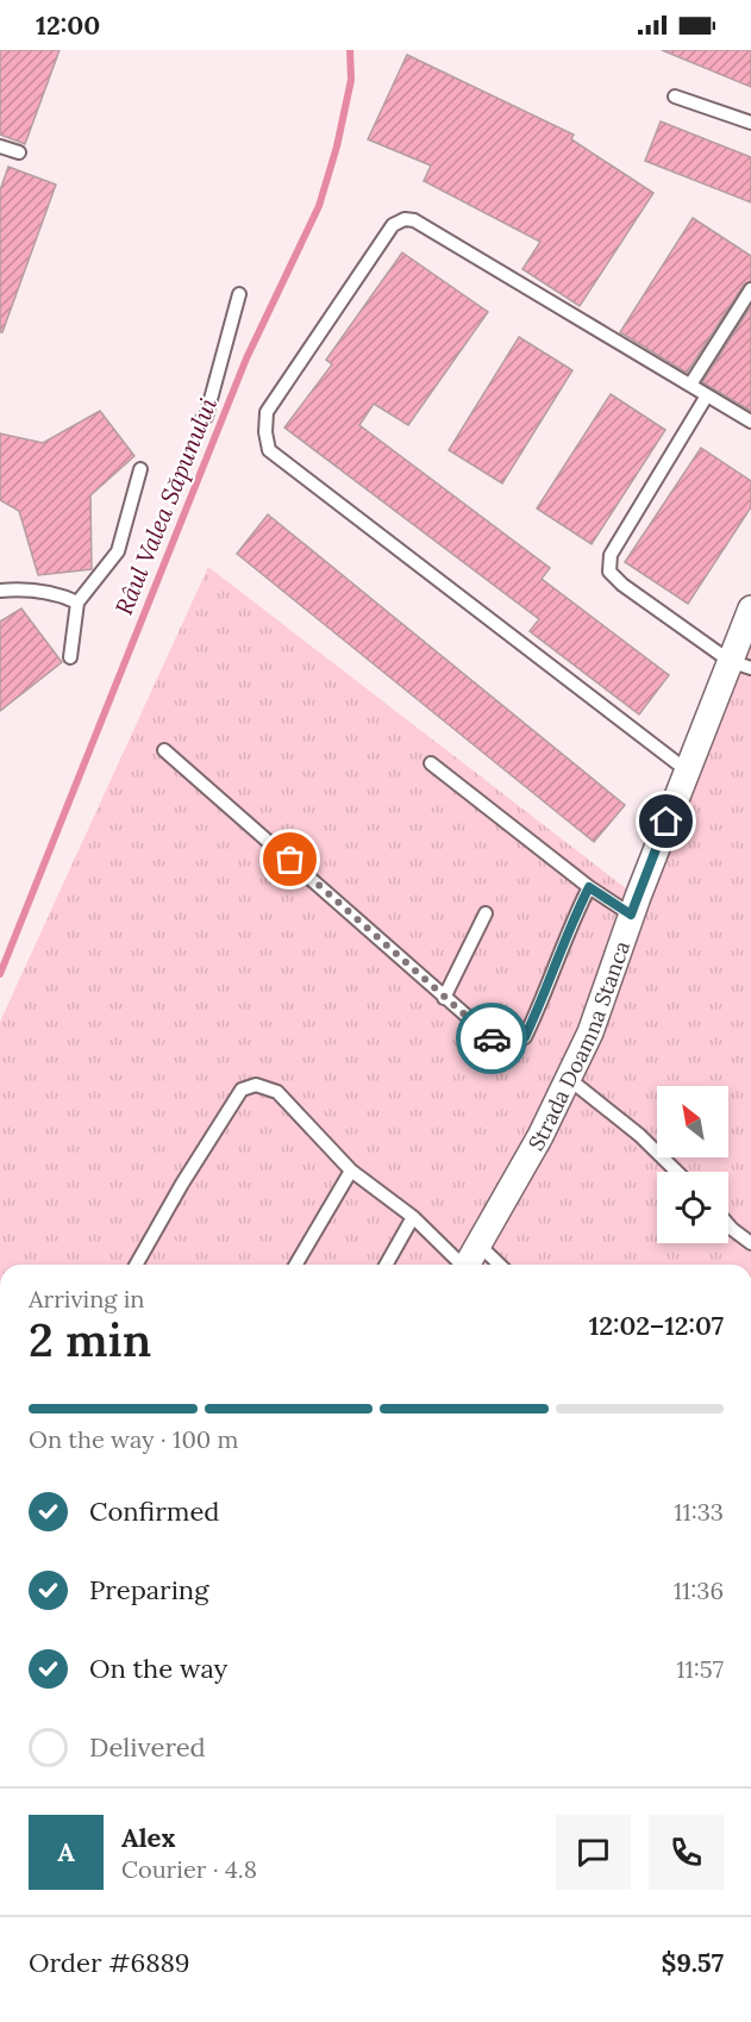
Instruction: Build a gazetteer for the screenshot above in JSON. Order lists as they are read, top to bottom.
{
  "streets": {
    "street": ["Strada Doamna Stanca"]
  },
  "water": ["Râul Valea Săpunului"],
  "north": "top left",
  "page": {
    "status": "12:00",
    "heading": ["2 min", "Arriving in", "12:02–12:07"],
    "panel": [
      "Alex",
      "Courier · 4.8",
      "Order #6889",
      "$9.57"
    ],
    "bar": "On the way · 100 m",
    "list": [
      ["Confirmed", "11:33"],
      ["Preparing", "11:36"],
      ["On the way", "11:57"],
      "Delivered"
    ],
    "round": "A"
  }
}
